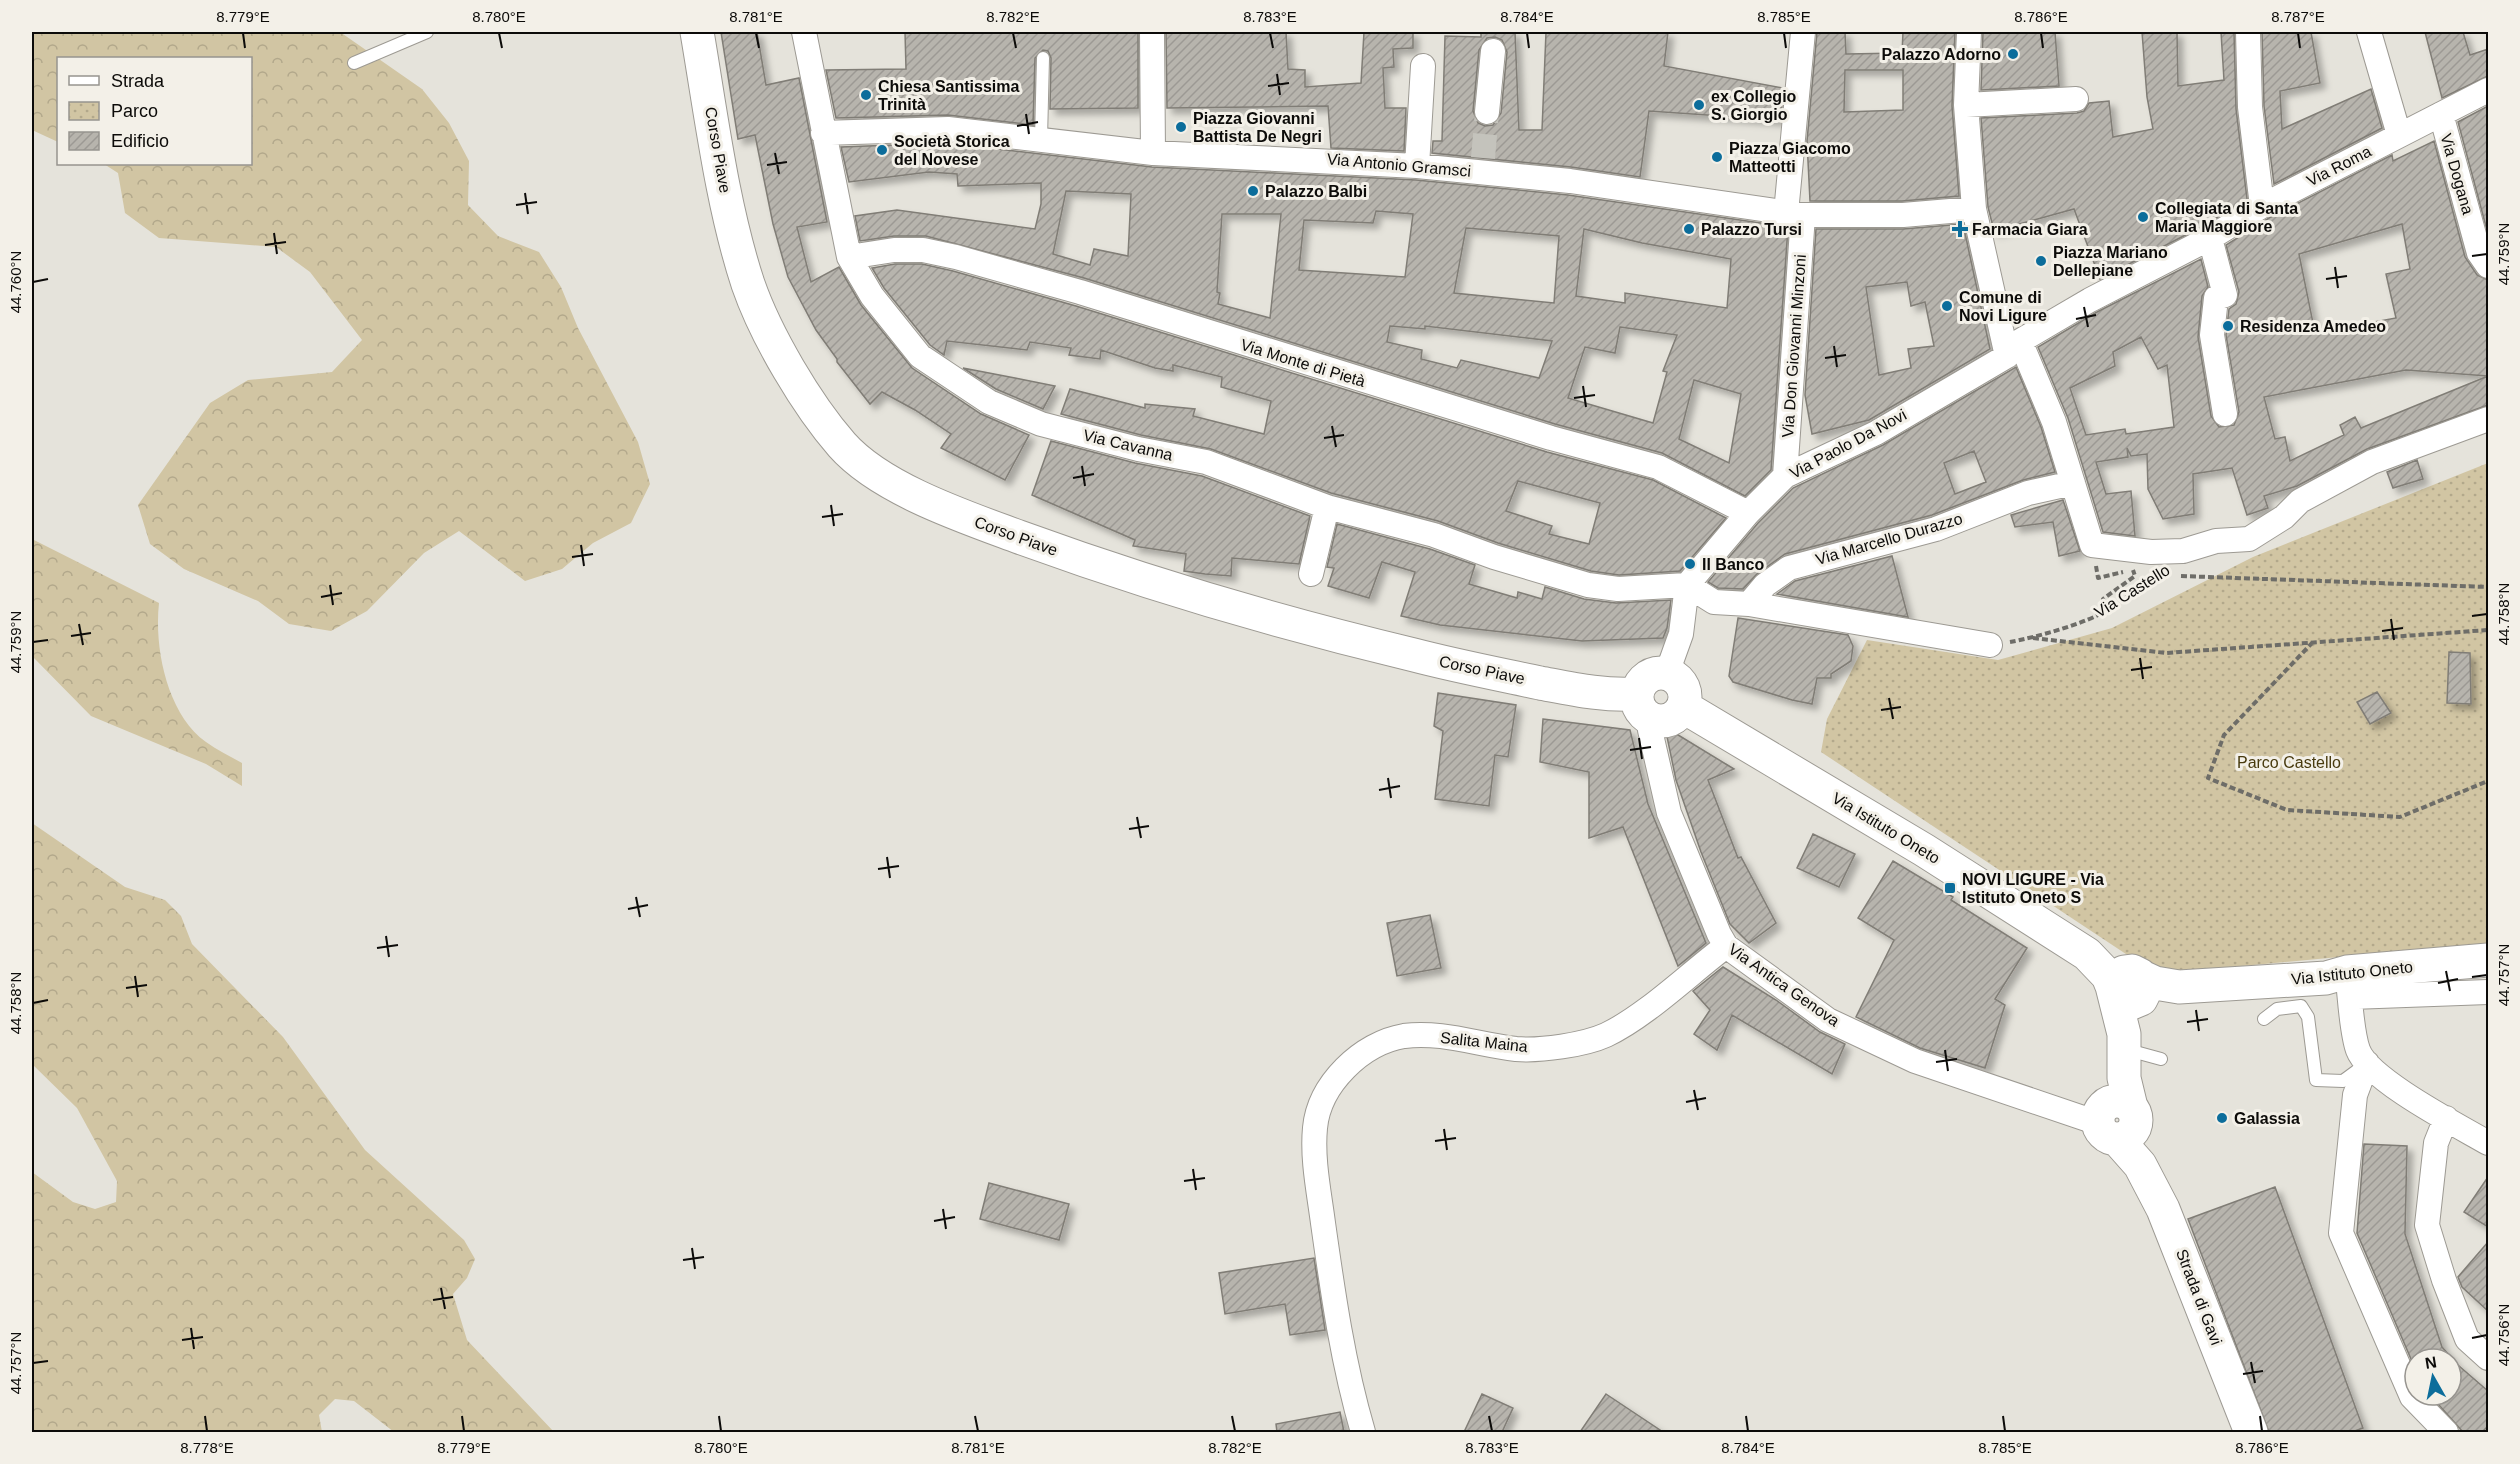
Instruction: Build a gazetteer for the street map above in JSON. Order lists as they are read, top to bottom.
{
  "streets": {
    "main road": ["Corso Piave", "Via Istituto Oneto", "Strada di Gavi"],
    "street": [
      "Via Antonio Gramsci",
      "Via Roma",
      "Via Dogana",
      "Via Don Giovanni Minzoni",
      "Via Monte di Pietà",
      "Via Paolo Da Novi",
      "Via Cavanna",
      "Via Marcello Durazzo",
      "Via Antica Genova",
      "Salita Maina"
    ],
    "path": ["Via Castello"]
  },
  "crossings": [
    ["Corso Piave", "Via Istituto Oneto"],
    ["Corso Piave", "Via Antica Genova"],
    ["Via Antonio Gramsci", "Via Don Giovanni Minzoni"],
    ["Via Antonio Gramsci", "Via Cavanna"],
    ["Via Roma", "Via Dogana"],
    ["Via Roma", "Via Paolo Da Novi"],
    ["Via Don Giovanni Minzoni", "Via Paolo Da Novi"],
    ["Via Monte di Pietà", "Via Paolo Da Novi"],
    ["Via Monte di Pietà", "Via Cavanna"],
    ["Via Paolo Da Novi", "Via Cavanna"],
    ["Via Istituto Oneto", "Via Antica Genova"],
    ["Via Antica Genova", "Salita Maina"],
    ["Via Antica Genova", "Strada di Gavi"]
  ],
  "parks": ["Parco Castello"],
  "places": {
    "other": [
      "Palazzo Adorno",
      "Chiesa Santissima Trinità",
      "ex Collegio S. Giorgio",
      "Piazza Giovanni Battista De Negri",
      "Società Storica del Novese",
      "Piazza Giacomo Matteotti",
      "Palazzo Balbi",
      "Collegiata di Santa Maria Maggiore",
      "Palazzo Tursi",
      "Piazza Mariano Dellepiane",
      "Comune di Novi Ligure",
      "Residenza Amedeo",
      "Il Banco",
      "Galassia"
    ],
    "health": ["Farmacia Giara"],
    "transit": ["NOVI LIGURE - Via Istituto Oneto S"]
  },
  "legend": ["Strada", "Parco", "Edificio"],
  "north": "top",
  "coordinates": [
    "8.779°E",
    "8.780°E",
    "8.781°E",
    "8.782°E",
    "8.783°E",
    "8.784°E",
    "8.785°E",
    "8.786°E",
    "8.787°E",
    "44.759°N",
    "44.760°N",
    "44.758°N",
    "44.757°N",
    "44.756°N",
    "8.778°E"
  ]
}
